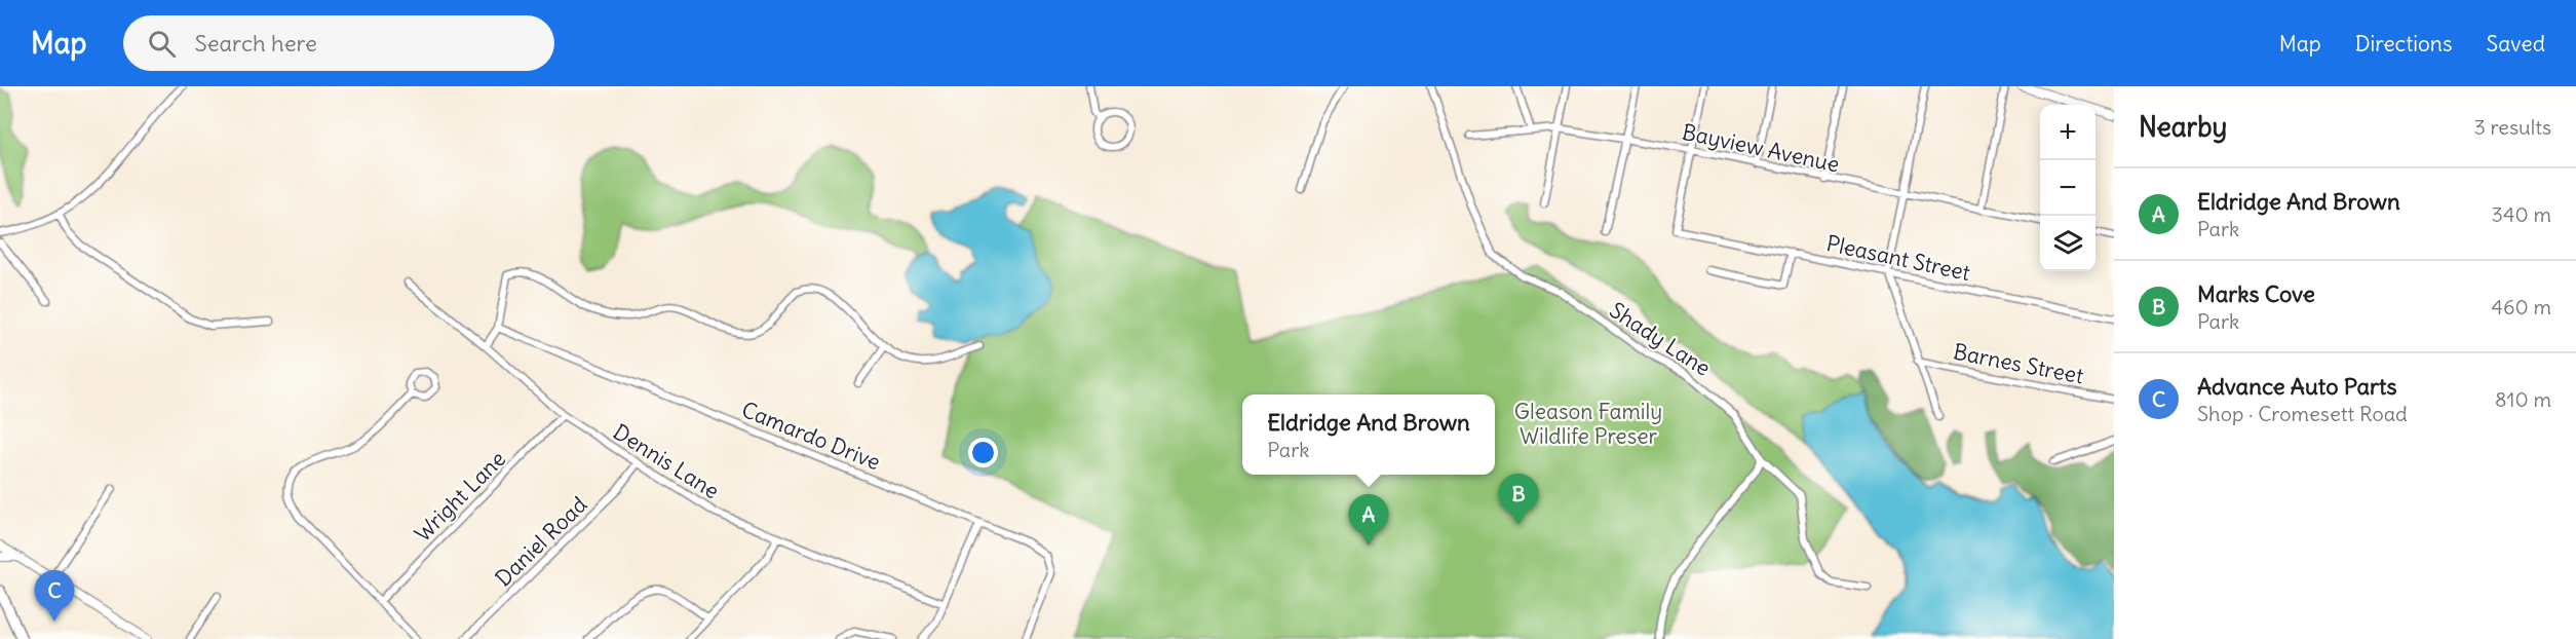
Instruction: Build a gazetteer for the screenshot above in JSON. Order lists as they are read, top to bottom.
{
  "streets": {
    "street": [
      "Bayview Avenue",
      "Pleasant Street",
      "Shady Lane",
      "Barnes Street",
      "Camardo Drive",
      "Dennis Lane",
      "Wright Lane",
      "Daniel Road"
    ]
  },
  "crossings": [
    ["Bayview Avenue", "Pleasant Street"],
    ["Dennis Lane", "Wright Lane"],
    ["Dennis Lane", "Daniel Road"]
  ],
  "parks": ["Gleason Family Wildlife Preser"],
  "page": {
    "header": "Map",
    "search": "Search here",
    "nav": ["Map", "Directions", "Saved"],
    "heading": ["Nearby", "3 results"],
    "map_buttons": ["+", "−"],
    "list": [
      {
        "mark": "A",
        "name": "Eldridge And Brown",
        "note": "Park",
        "value": "340 m"
      },
      {
        "mark": "B",
        "name": "Marks Cove",
        "note": "Park",
        "value": "460 m"
      },
      {
        "mark": "C",
        "name": "Advance Auto Parts",
        "note": "Shop · Cromesett Road",
        "value": "810 m"
      }
    ],
    "popup": ["Eldridge And Brown", "Park"],
    "pins": ["B", "A", "C"]
  }
}
